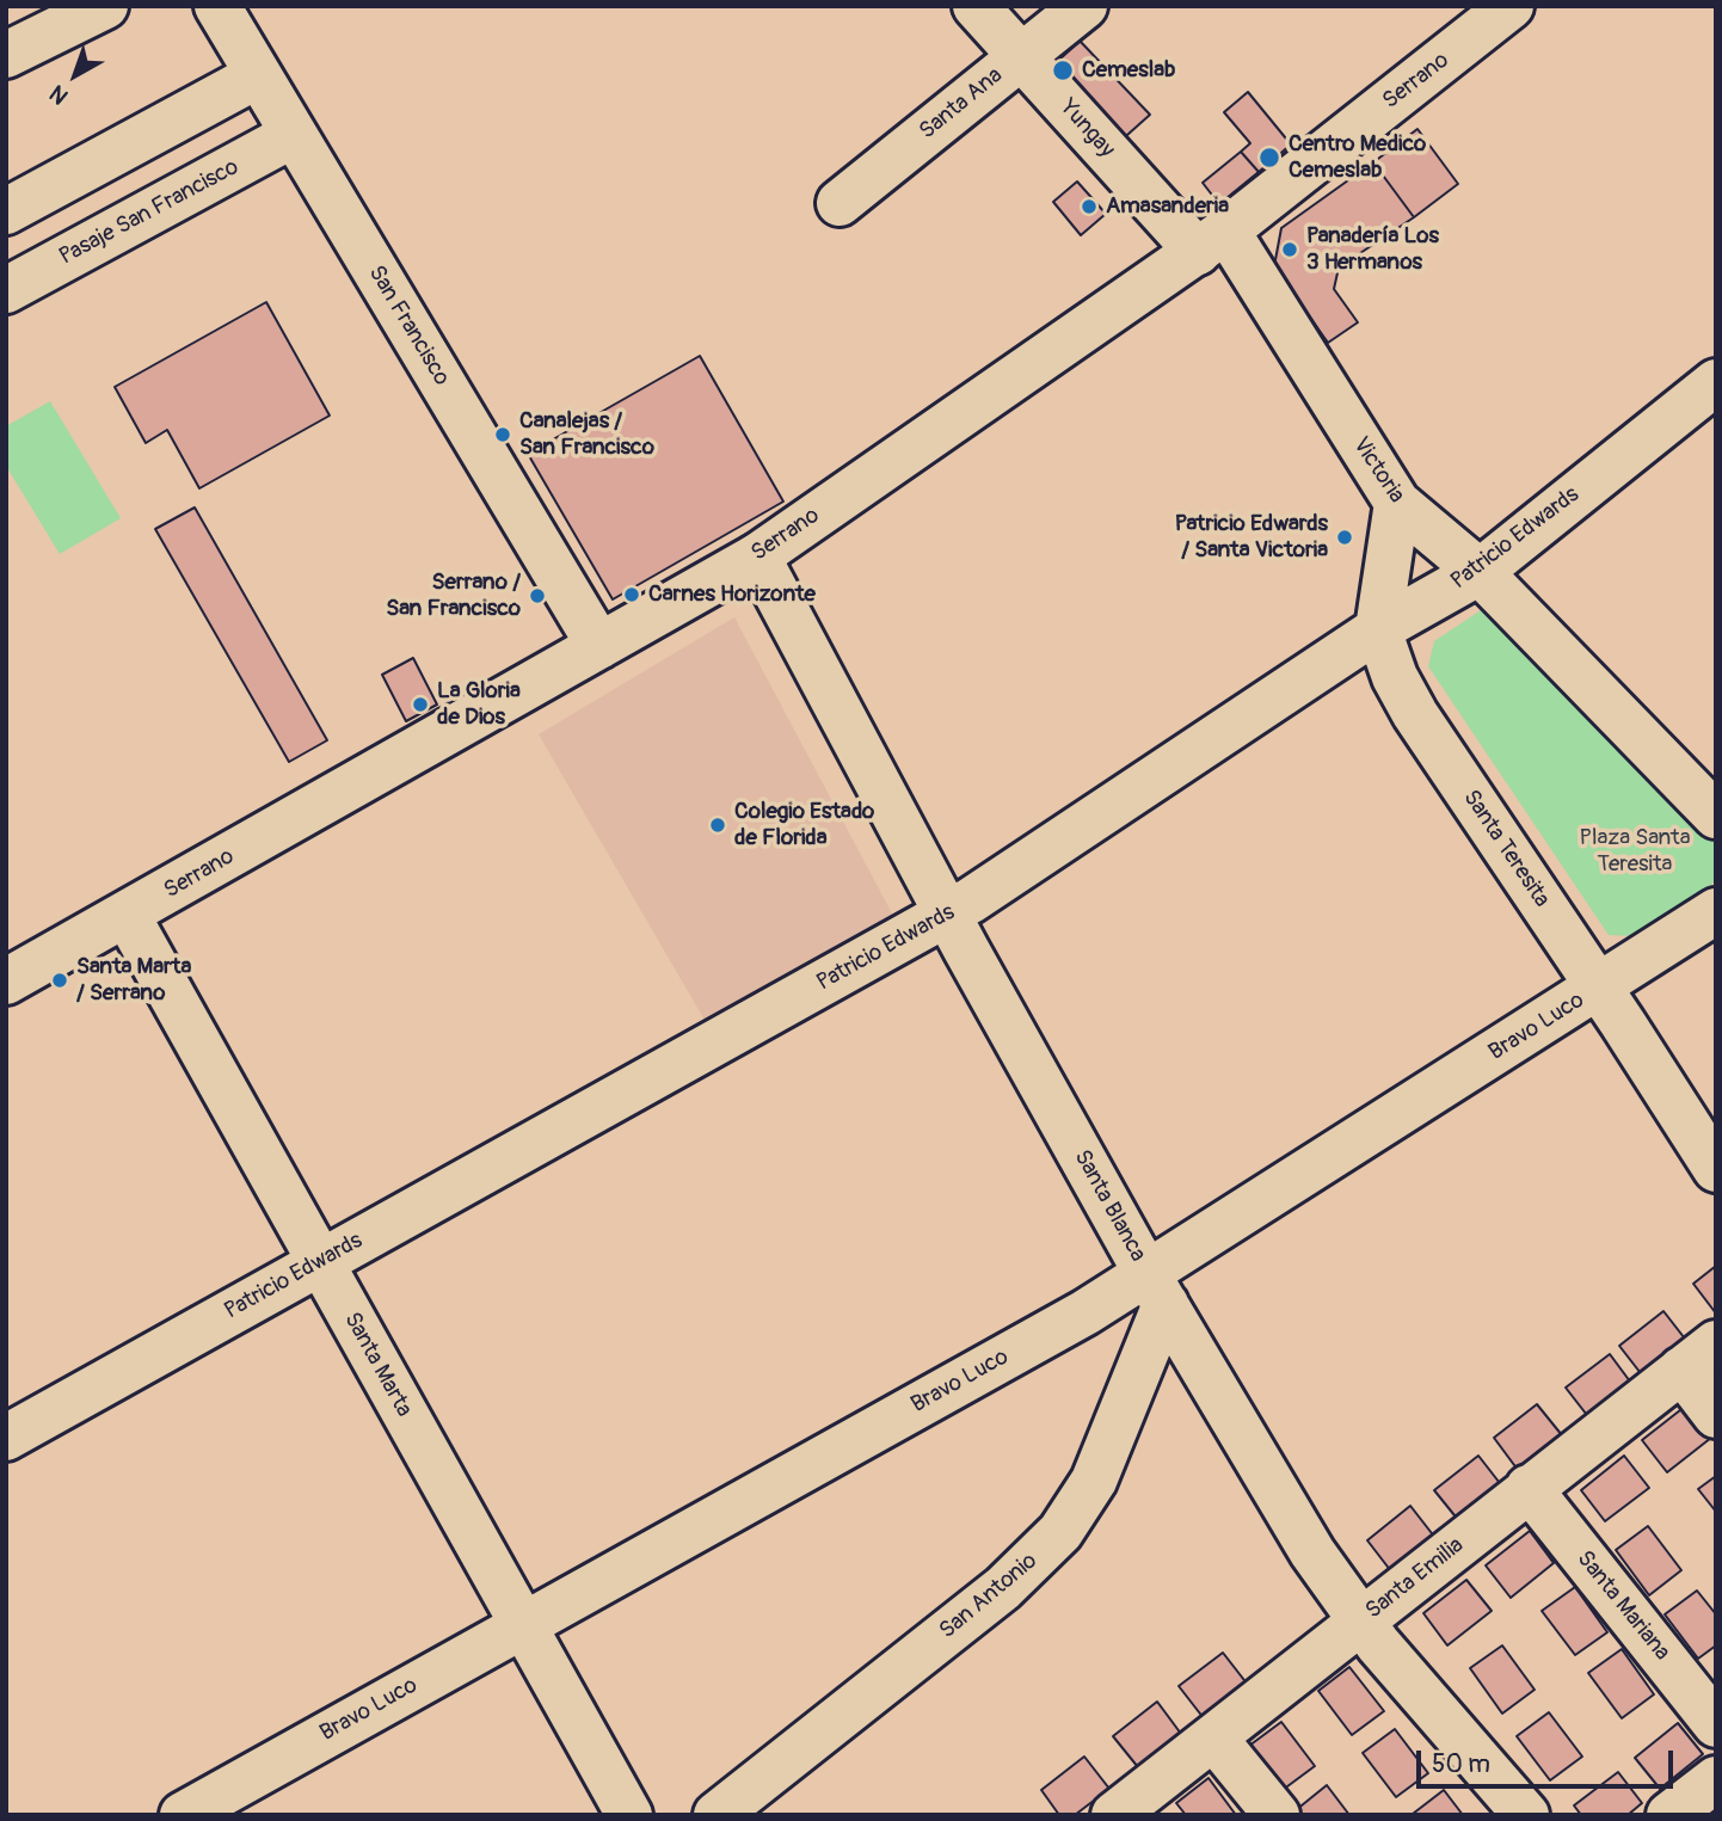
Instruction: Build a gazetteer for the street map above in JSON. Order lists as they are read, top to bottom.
{
  "streets": {
    "street": [
      "Serrano",
      "Santa Ana",
      "Yungay",
      "Pasaje San Francisco",
      "San Francisco",
      "Victoria",
      "Patricio Edwards",
      "Santa Teresita",
      "Bravo Luco",
      "Santa Blanca",
      "Santa Marta",
      "Santa Emilia",
      "San Antonio",
      "Santa Mariana"
    ]
  },
  "crossings": [
    ["Serrano", "Yungay"],
    ["Serrano", "San Francisco"],
    ["Serrano", "Victoria"],
    ["Serrano", "Santa Blanca"],
    ["Serrano", "Santa Marta"],
    ["Santa Ana", "Yungay"],
    ["Yungay", "Victoria"],
    ["Pasaje San Francisco", "San Francisco"],
    ["Victoria", "Patricio Edwards"],
    ["Victoria", "Santa Teresita"],
    ["Patricio Edwards", "Santa Teresita"],
    ["Patricio Edwards", "Santa Blanca"],
    ["Patricio Edwards", "Santa Marta"],
    ["Santa Teresita", "Bravo Luco"],
    ["Bravo Luco", "Santa Blanca"],
    ["Bravo Luco", "Santa Marta"],
    ["Bravo Luco", "San Antonio"],
    ["Santa Blanca", "Santa Emilia"],
    ["Santa Blanca", "San Antonio"],
    ["Santa Emilia", "Santa Mariana"]
  ],
  "parks": ["Plaza Santa Teresita"],
  "places": [
    "Cemeslab",
    "Centro Medico Cemeslab",
    "Amasanderia",
    "Panadería Los 3 Hermanos",
    "Canalejas / San Francisco",
    "Patricio Edwards / Santa Victoria",
    "Carnes Horizonte",
    "Serrano / San Francisco",
    "La Gloria de Dios",
    "Colegio Estado de Florida",
    "Santa Marta / Serrano"
  ],
  "scale_bar": "50 m",
  "north": "bottom left"
}
